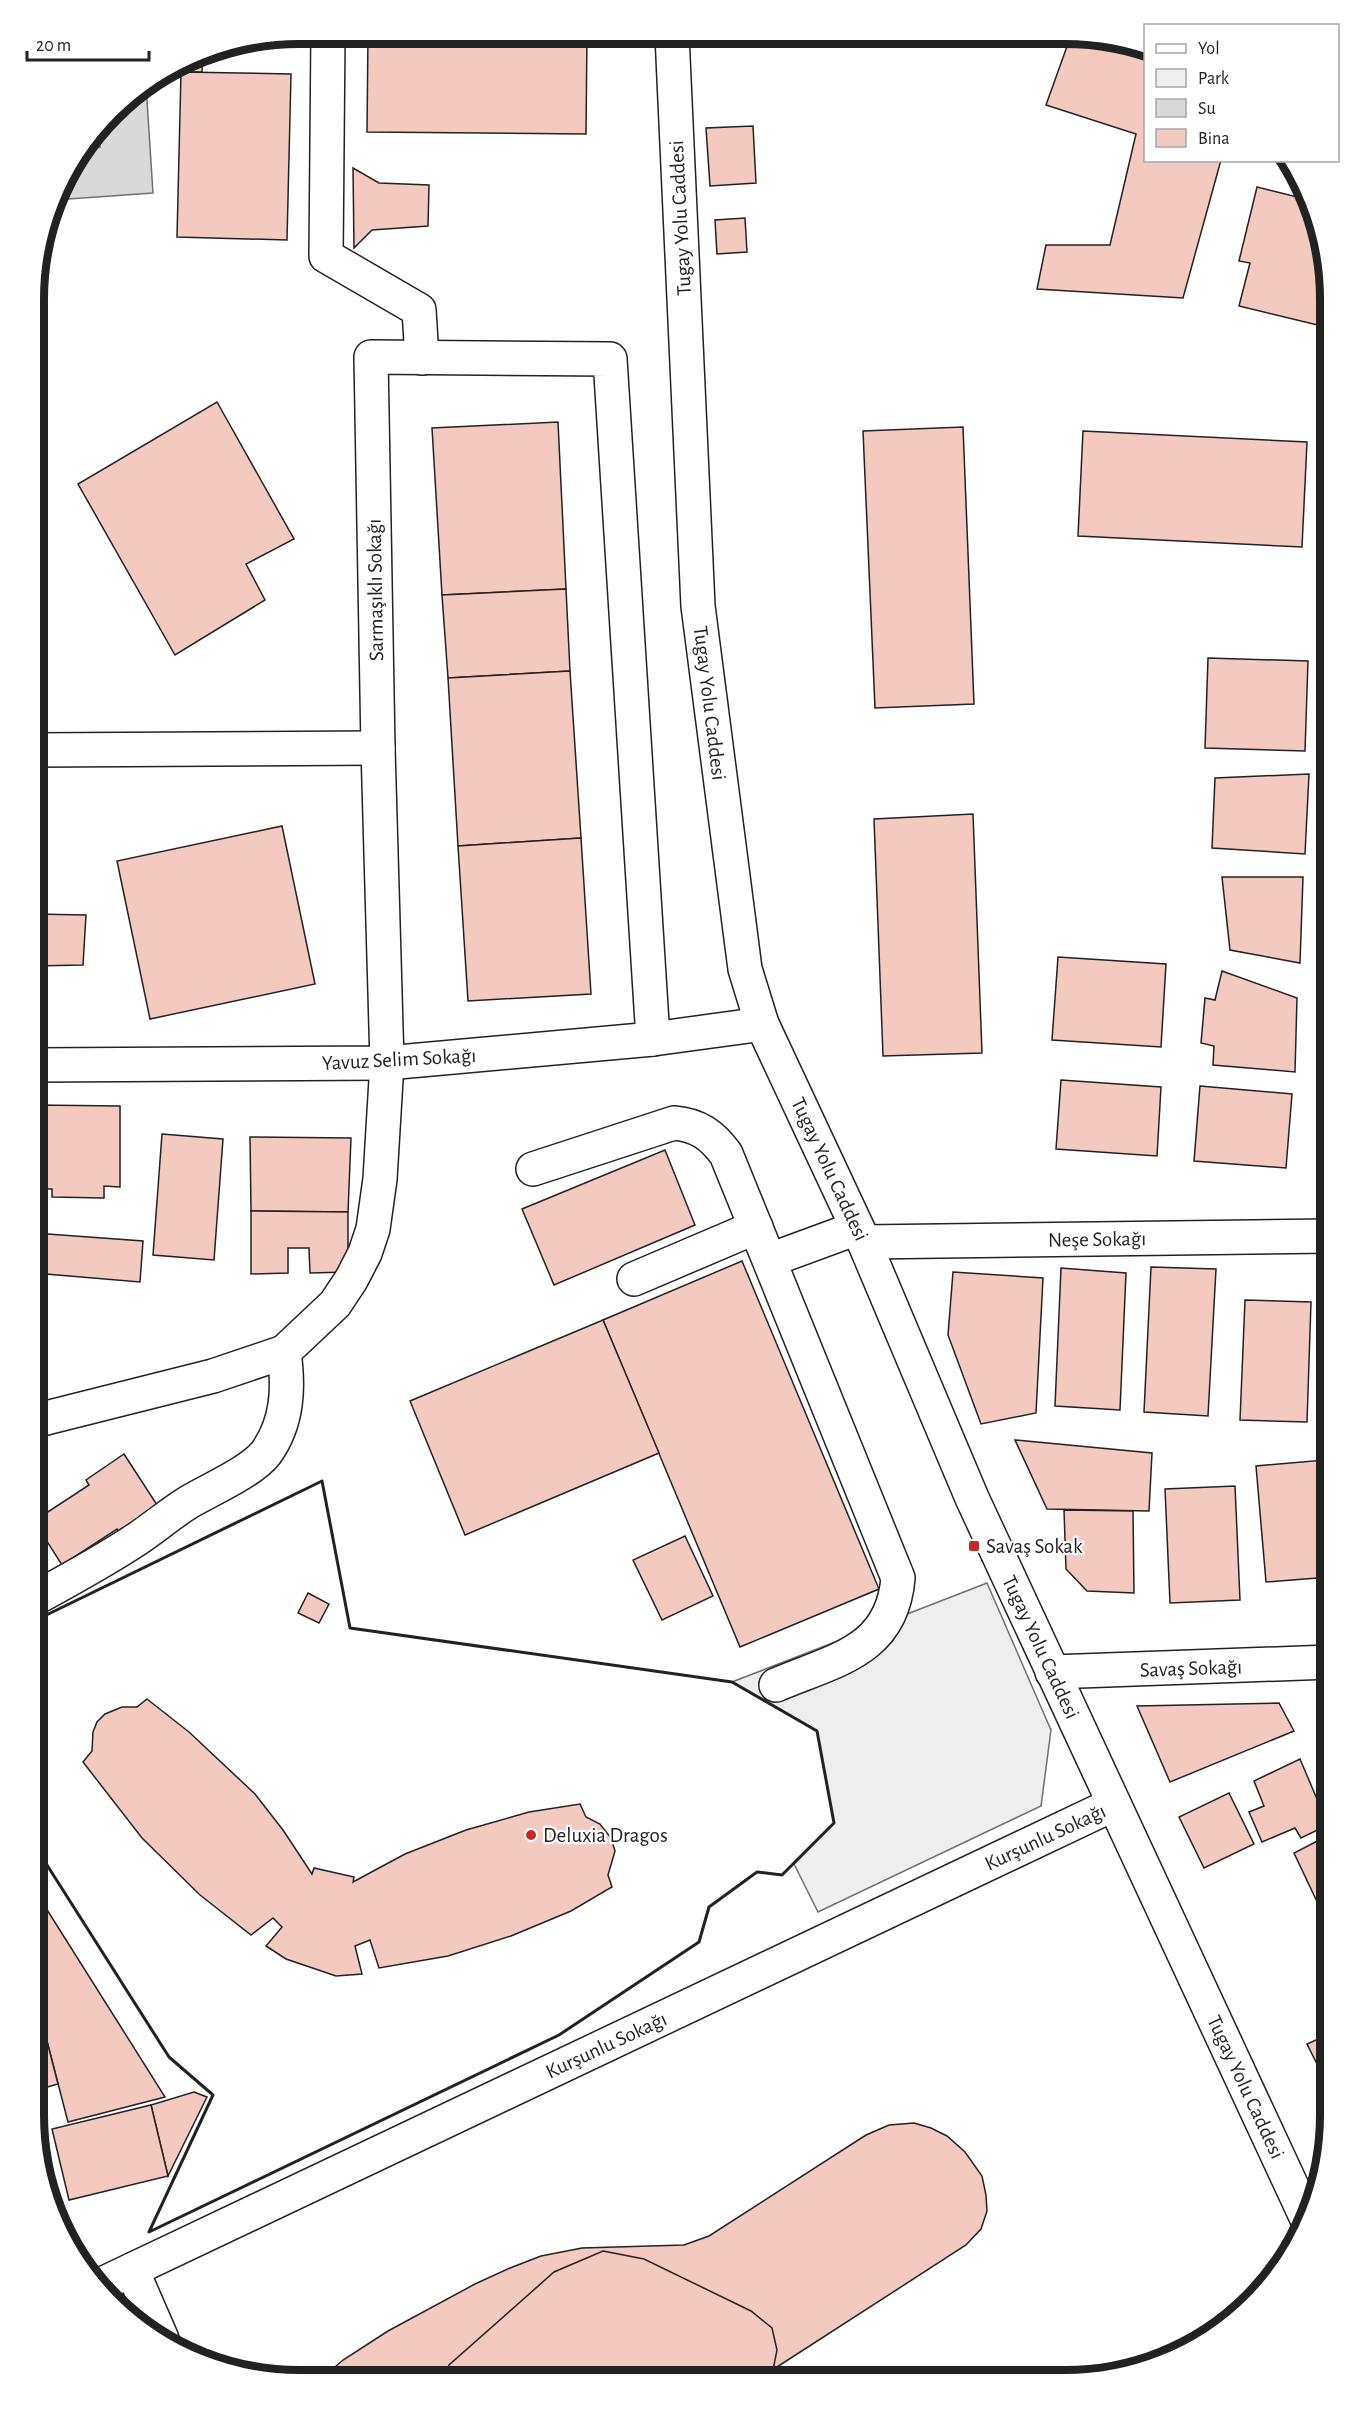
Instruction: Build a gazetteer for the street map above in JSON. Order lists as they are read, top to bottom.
{
  "streets": {
    "street": [
      "Tugay Yolu Caddesi",
      "Sarmaşıklı Sokağı",
      "Yavuz Selim Sokağı",
      "Neşe Sokağı",
      "Savaş Sokağı",
      "Kurşunlu Sokağı"
    ]
  },
  "crossings": [
    ["Tugay Yolu Caddesi", "Yavuz Selim Sokağı"],
    ["Tugay Yolu Caddesi", "Neşe Sokağı"],
    ["Tugay Yolu Caddesi", "Savaş Sokağı"],
    ["Tugay Yolu Caddesi", "Kurşunlu Sokağı"],
    ["Sarmaşıklı Sokağı", "Yavuz Selim Sokağı"]
  ],
  "places": {
    "transit": ["Savaş Sokak"],
    "other": ["Deluxia Dragos"]
  },
  "legend": [
    "Yol",
    "Park",
    "Su",
    "Bina"
  ],
  "scale_bar": "20 m"
}
